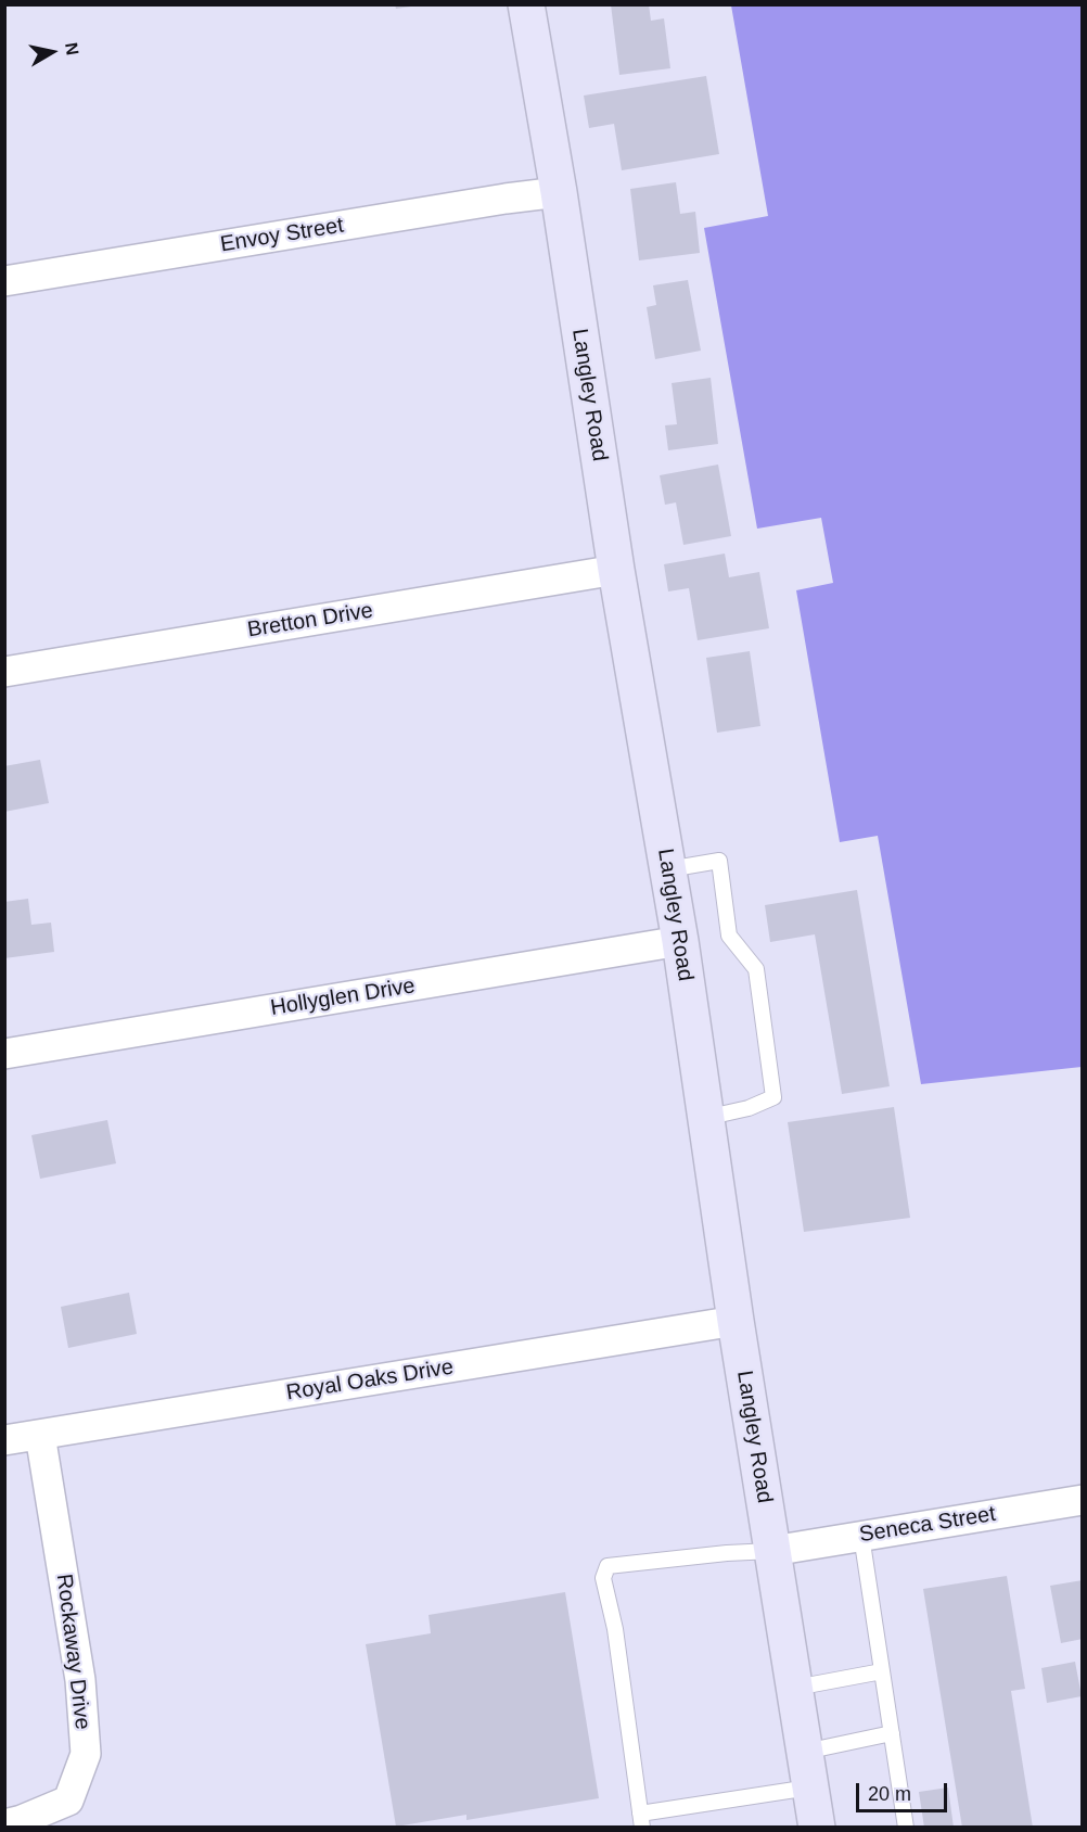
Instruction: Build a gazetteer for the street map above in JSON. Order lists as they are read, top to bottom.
{
  "streets": {
    "street": [
      "Envoy Street",
      "Langley Road",
      "Bretton Drive",
      "Hollyglen Drive",
      "Royal Oaks Drive",
      "Seneca Street",
      "Rockaway Drive"
    ]
  },
  "crossings": [
    ["Envoy Street", "Langley Road"],
    ["Langley Road", "Bretton Drive"],
    ["Langley Road", "Hollyglen Drive"],
    ["Langley Road", "Royal Oaks Drive"],
    ["Langley Road", "Seneca Street"],
    ["Royal Oaks Drive", "Rockaway Drive"]
  ],
  "scale_bar": "20 m",
  "north": "right"
}
